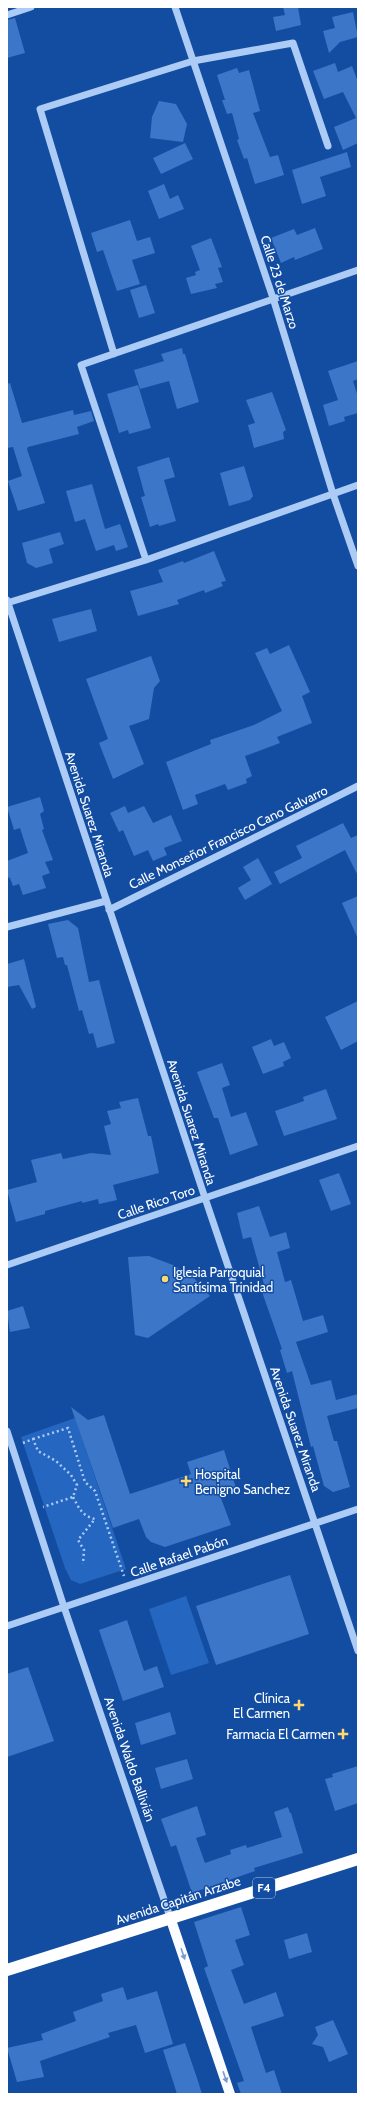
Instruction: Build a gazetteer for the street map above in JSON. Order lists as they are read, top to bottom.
{
  "streets": {
    "highway": ["F4", "Avenida Capitán Arzabe"],
    "main road": ["Avenida Waldo Ballivián"],
    "street": [
      "Calle 23 de Marzo",
      "Avenida Suarez Miranda",
      "Calle Monseñor Francisco Cano Galvarro",
      "Calle Rico Toro",
      "Calle Rafael Pabón"
    ]
  },
  "crossings": [
    ["Avenida Suarez Miranda", "Calle Monseñor Francisco Cano Galvarro"],
    ["Avenida Suarez Miranda", "Calle Rico Toro"],
    ["Avenida Suarez Miranda", "Calle Rafael Pabón"],
    ["Calle Rafael Pabón", "Avenida Waldo Ballivián"],
    ["Avenida Waldo Ballivián", "Avenida Capitán Arzabe"]
  ],
  "places": {
    "other": ["Iglesia Parroquial Santísima Trinidad"],
    "health": ["Hospital Benigno Sanchez", "Clínica El Carmen", "Farmacia El Carmen"]
  }
}
